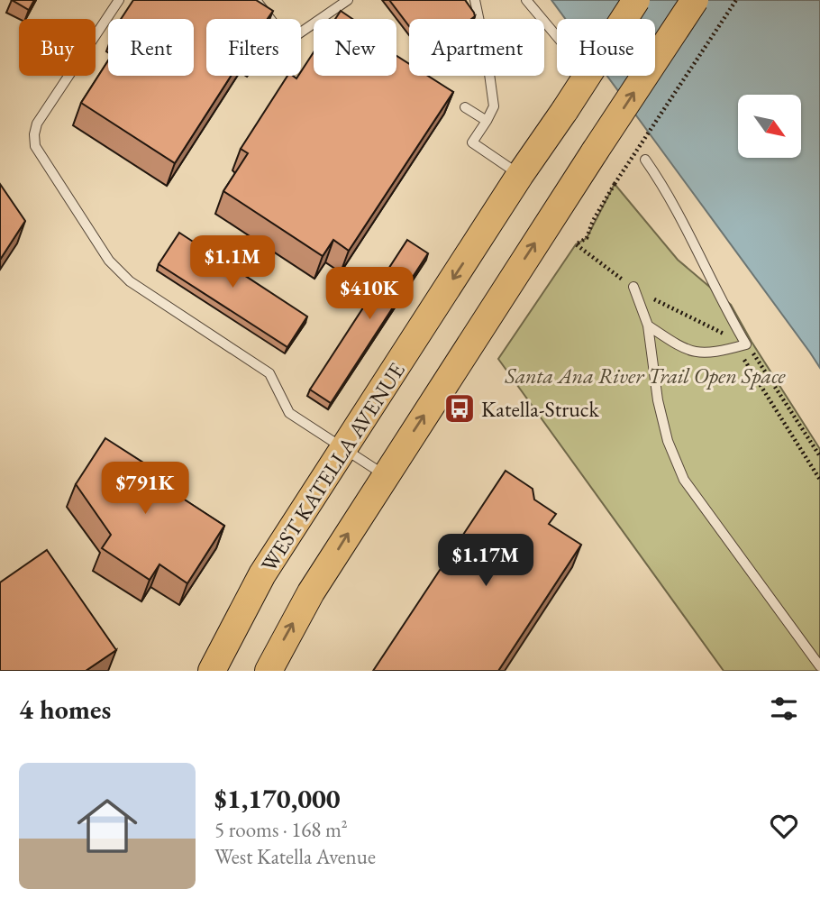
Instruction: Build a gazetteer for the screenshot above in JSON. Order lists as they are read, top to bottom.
{
  "streets": {
    "main road": ["WEST KATELLA AVENUE"]
  },
  "parks": ["Santa Ana River Trail Open Space"],
  "places": {
    "bus stop": ["Katella-Struck"]
  },
  "north": "bottom right",
  "page": {
    "chip": [
      "Buy",
      "Rent",
      "Filters",
      "New",
      "Apartment",
      "House"
    ],
    "price": [
      "$1.1M",
      "$410K",
      "$791K",
      "$1.17M"
    ],
    "heading": "4 homes",
    "list": [
      {
        "name": "$1,170,000",
        "note": "5 rooms · 168 m² · West Katella Avenue"
      }
    ]
  }
}
